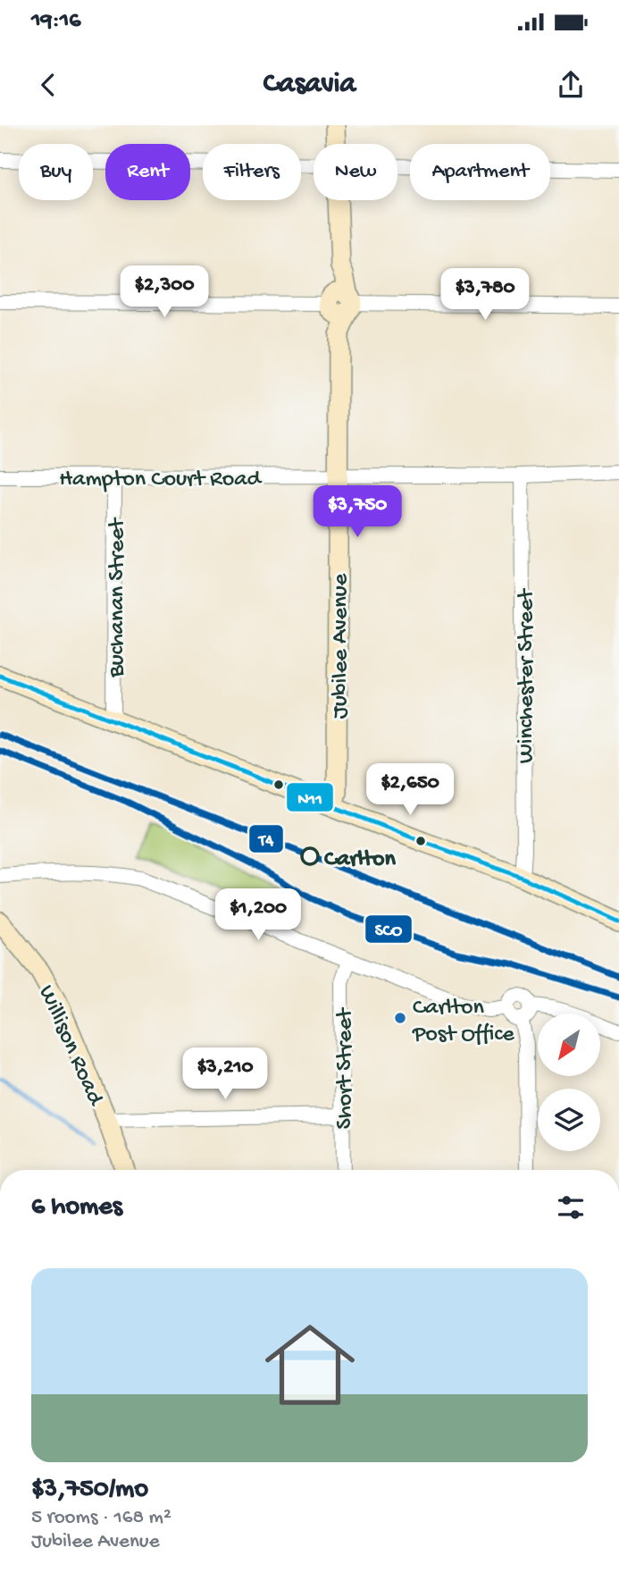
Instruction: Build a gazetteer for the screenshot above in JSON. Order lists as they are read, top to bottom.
{
  "streets": {
    "main road": ["Jubilee Avenue", "Willison Road"],
    "street": [
      "Hampton Court Road",
      "Buchanan Street",
      "Winchester Street",
      "Short Street"
    ]
  },
  "crossings": [
    ["Hampton Court Road", "Buchanan Street"],
    ["Hampton Court Road", "Jubilee Avenue"],
    ["Hampton Court Road", "Winchester Street"]
  ],
  "places": ["Carlton", "Carlton Post Office"],
  "lines": ["transit line N11", "transit line T4", "transit line SCO"],
  "north": "bottom left",
  "page": {
    "status": "19:16",
    "header": "Casavia",
    "chip": [
      "Buy",
      "Rent",
      "Filters",
      "New",
      "Apartment"
    ],
    "price": [
      "$2,300",
      "$3,780",
      "$3,750",
      "$2,650",
      "$1,200",
      "$3,210"
    ],
    "heading": "6 homes",
    "list": [
      {
        "name": "$3,750/mo",
        "note": "5 rooms · 168 m² · Jubilee Avenue"
      }
    ]
  }
}
